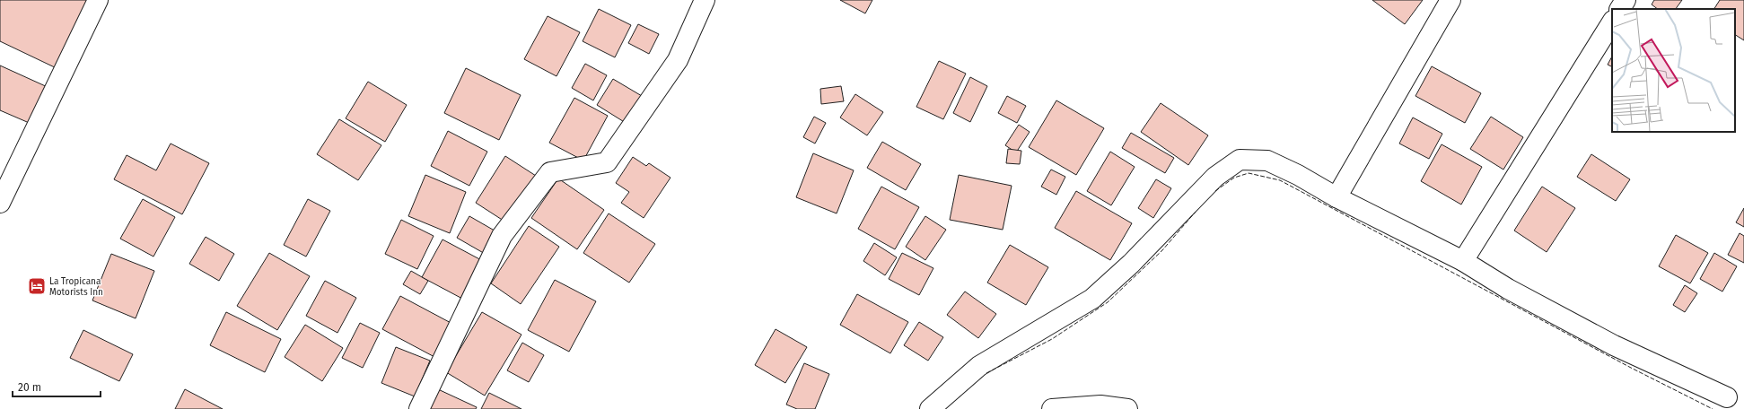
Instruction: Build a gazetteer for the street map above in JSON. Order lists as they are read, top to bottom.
{
  "places": {
    "hotel": ["La Tropicana Motorists Inn"]
  },
  "scale_bar": "20 m"
}
